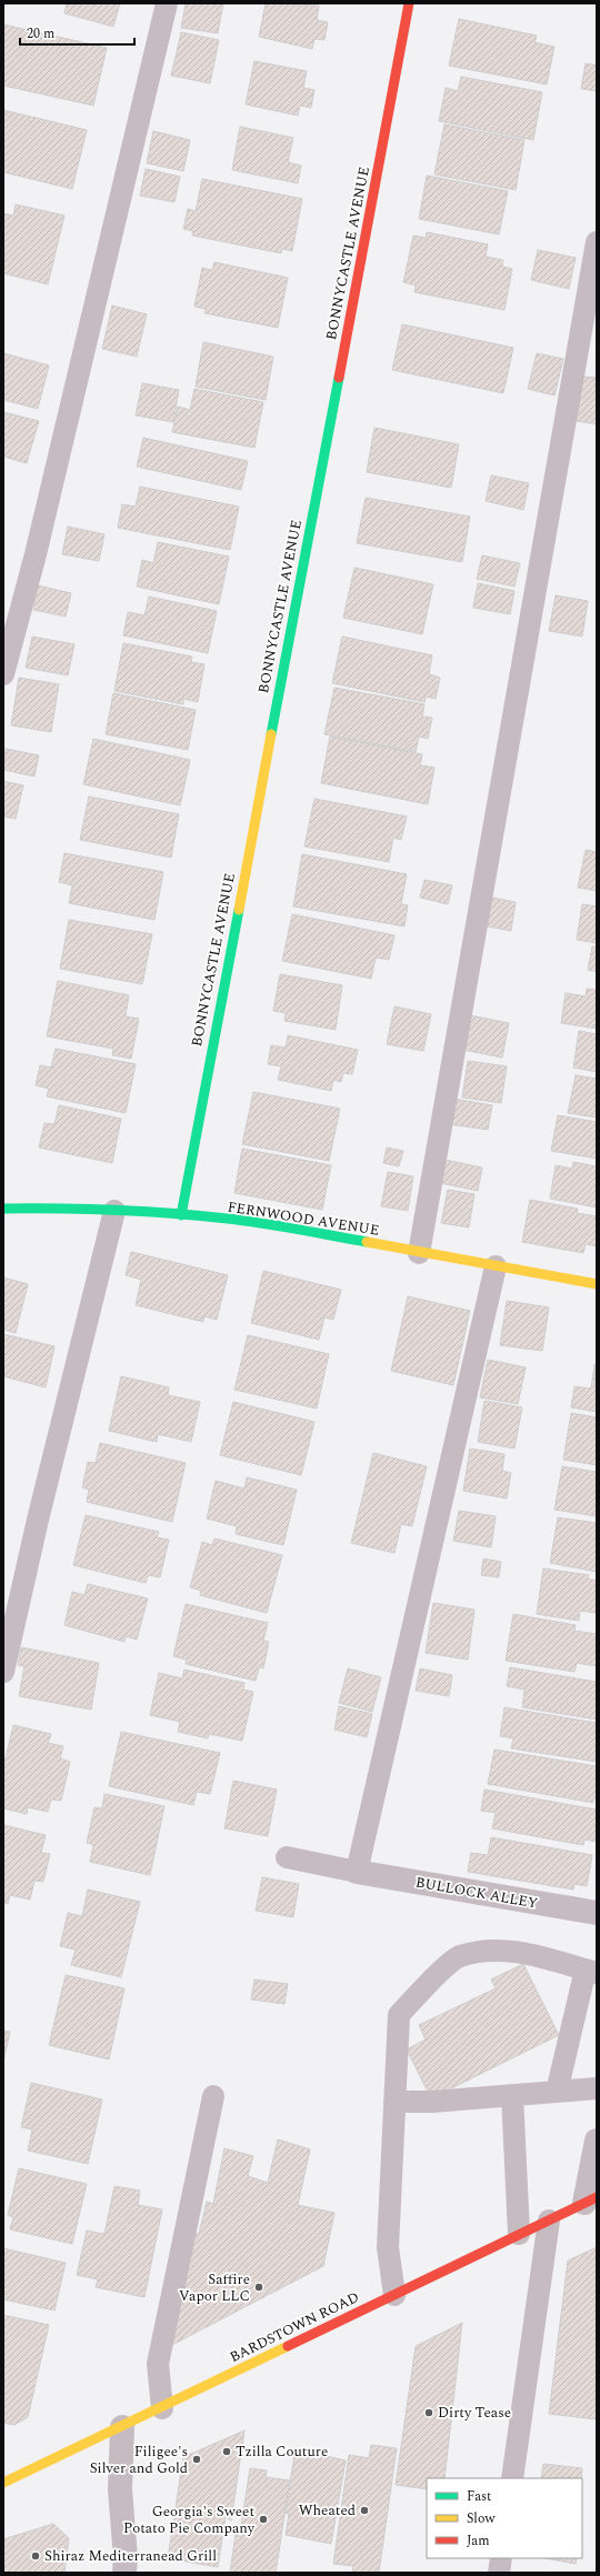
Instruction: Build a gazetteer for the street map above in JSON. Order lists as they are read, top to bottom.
{
  "streets": {
    "street": [
      "BONNYCASTLE AVENUE",
      "FERNWOOD AVENUE",
      "BULLOCK ALLEY",
      "BARDSTOWN ROAD"
    ]
  },
  "crossings": [
    ["BONNYCASTLE AVENUE", "FERNWOOD AVENUE"]
  ],
  "places": [
    "Saffire Vapor LLC",
    "Dirty Tease",
    "Tzilla Couture",
    "Filigee's Silver and Gold",
    "Wheated",
    "Georgia's Sweet Potato Pie Company",
    "Shiraz Mediterranead Grill"
  ],
  "legend": ["Fast", "Slow", "Jam"],
  "scale_bar": "20 m"
}
